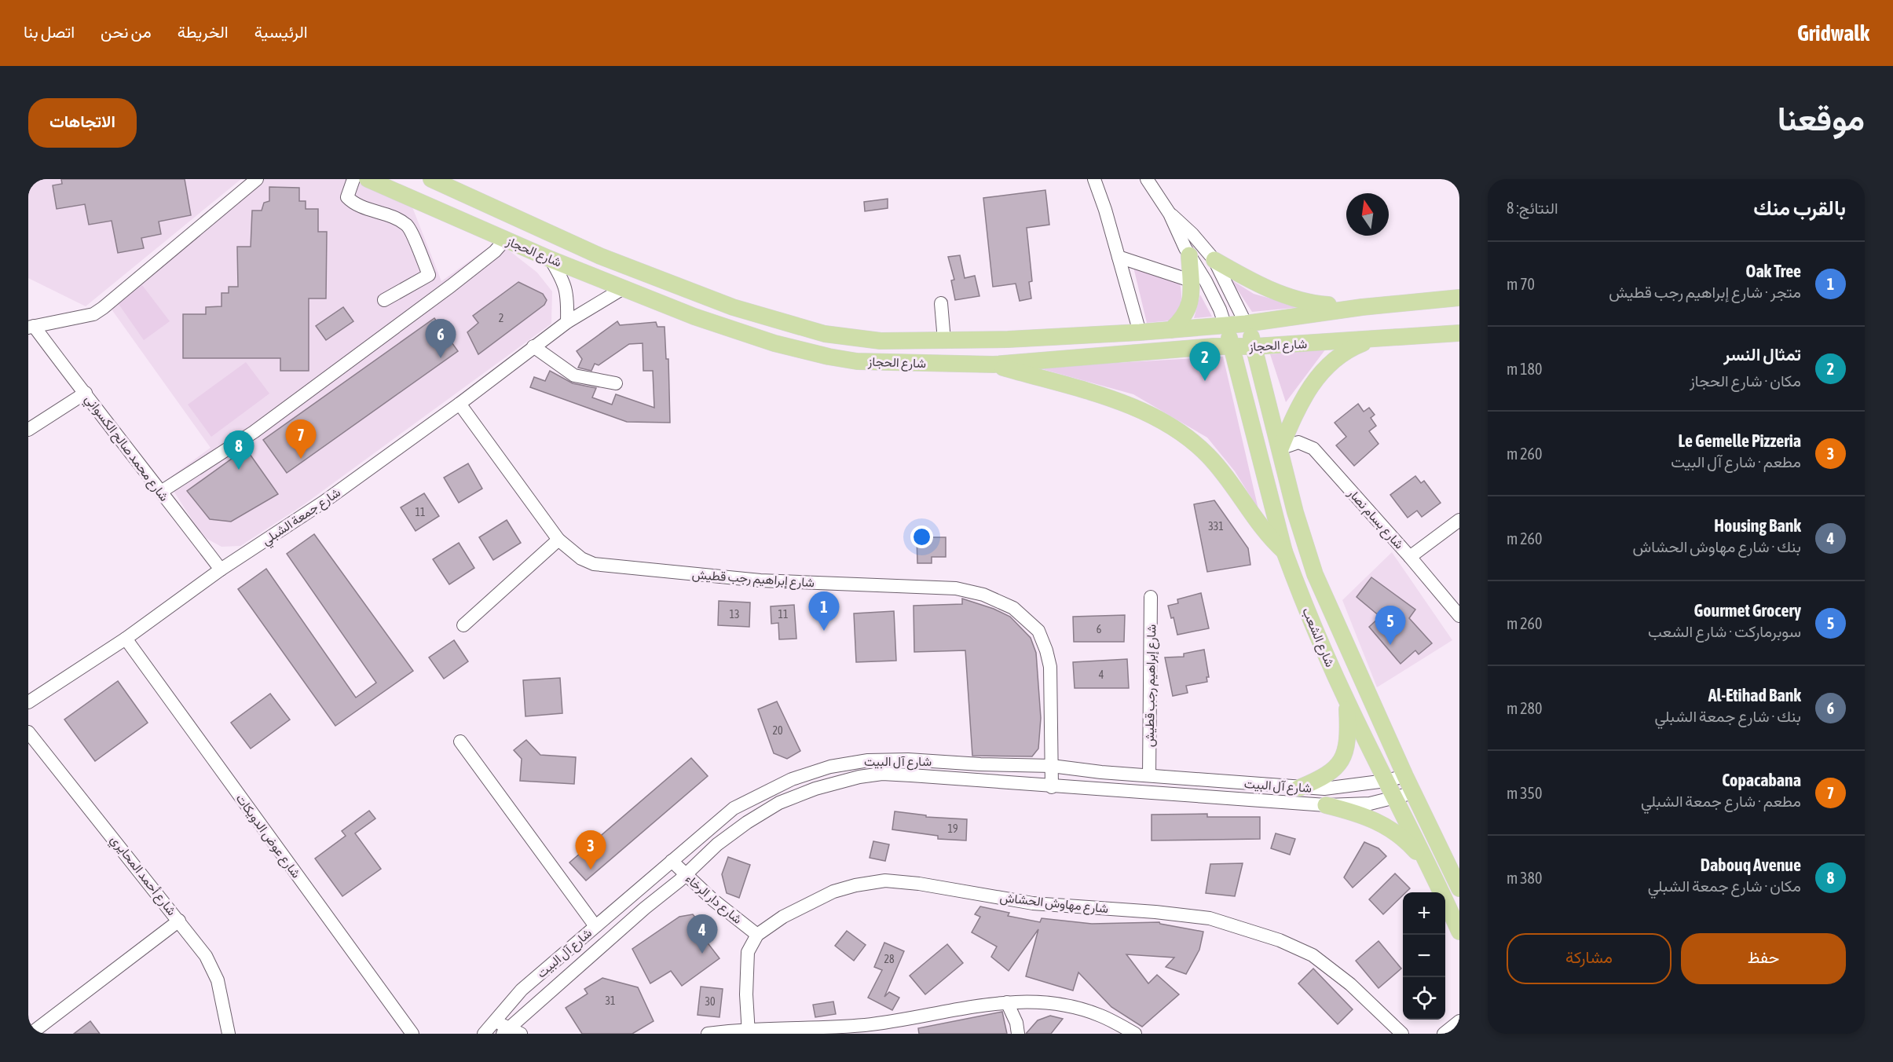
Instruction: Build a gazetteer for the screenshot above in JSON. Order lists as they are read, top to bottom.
{
  "streets": {
    "main road": ["شارع الحجاز", "شارع الشعب"],
    "street": [
      "شارع محمد صالح الكسواني",
      "شارع جمعة الشبلي",
      "شارع بسام نصار",
      "شارع إبراهيم رجب قطيش",
      "شارع آل البيت",
      "شارع عوض الدويكات",
      "شارع أحمد المحايري",
      "شارع دار الرخاء",
      "شارع مهاوش الحشاش"
    ]
  },
  "crossings": [
    ["شارع الحجاز", "شارع جمعة الشبلي"],
    ["شارع الحجاز", "شارع الشعب"],
    ["شارع محمد صالح الكسواني", "شارع جمعة الشبلي"],
    ["شارع جمعة الشبلي", "شارع إبراهيم رجب قطيش"],
    ["شارع جمعة الشبلي", "شارع عوض الدويكات"],
    ["شارع بسام نصار", "شارع الشعب"],
    ["شارع إبراهيم رجب قطيش", "شارع آل البيت"],
    ["شارع الشعب", "شارع آل البيت"],
    ["شارع آل البيت", "شارع دار الرخاء"],
    ["شارع دار الرخاء", "شارع مهاوش الحشاش"]
  ],
  "house_numbers": [
    "2",
    "11",
    "331",
    "13",
    "11",
    "6",
    "4",
    "20",
    "19",
    "28",
    "31",
    "30"
  ],
  "north": "top",
  "page": {
    "header": "Gridwalk",
    "nav": [
      "الرئيسية",
      "الخريطة",
      "من نحن",
      "اتصل بنا"
    ],
    "title": "موقعنا",
    "buttons": [
      "الاتجاهات",
      ["حفظ", "مشاركة"]
    ],
    "heading": ["بالقرب منك", "النتائج: 8"],
    "list": [
      {
        "mark": "1",
        "name": "Oak Tree",
        "note": "متجر · شارع إبراهيم رجب قطيش",
        "value": "70 m"
      },
      {
        "mark": "2",
        "name": "تمثال النسر",
        "note": "مكان · شارع الحجاز",
        "value": "180 m"
      },
      {
        "mark": "3",
        "name": "Le Gemelle Pizzeria",
        "note": "مطعم · شارع آل البيت",
        "value": "260 m"
      },
      {
        "mark": "4",
        "name": "Housing Bank",
        "note": "بنك · شارع مهاوش الحشاش",
        "value": "260 m"
      },
      {
        "mark": "5",
        "name": "Gourmet Grocery",
        "note": "سوبرماركت · شارع الشعب",
        "value": "260 m"
      },
      {
        "mark": "6",
        "name": "Al-Etihad Bank",
        "note": "بنك · شارع جمعة الشبلي",
        "value": "280 m"
      },
      {
        "mark": "7",
        "name": "Copacabana",
        "note": "مطعم · شارع جمعة الشبلي",
        "value": "350 m"
      },
      {
        "mark": "8",
        "name": "Dabouq Avenue",
        "note": "مكان · شارع جمعة الشبلي",
        "value": "380 m"
      }
    ],
    "pins": [
      "6",
      "2",
      "7",
      "8",
      "1",
      "5",
      "3",
      "4"
    ],
    "map_buttons": ["+", "−"]
  }
}
